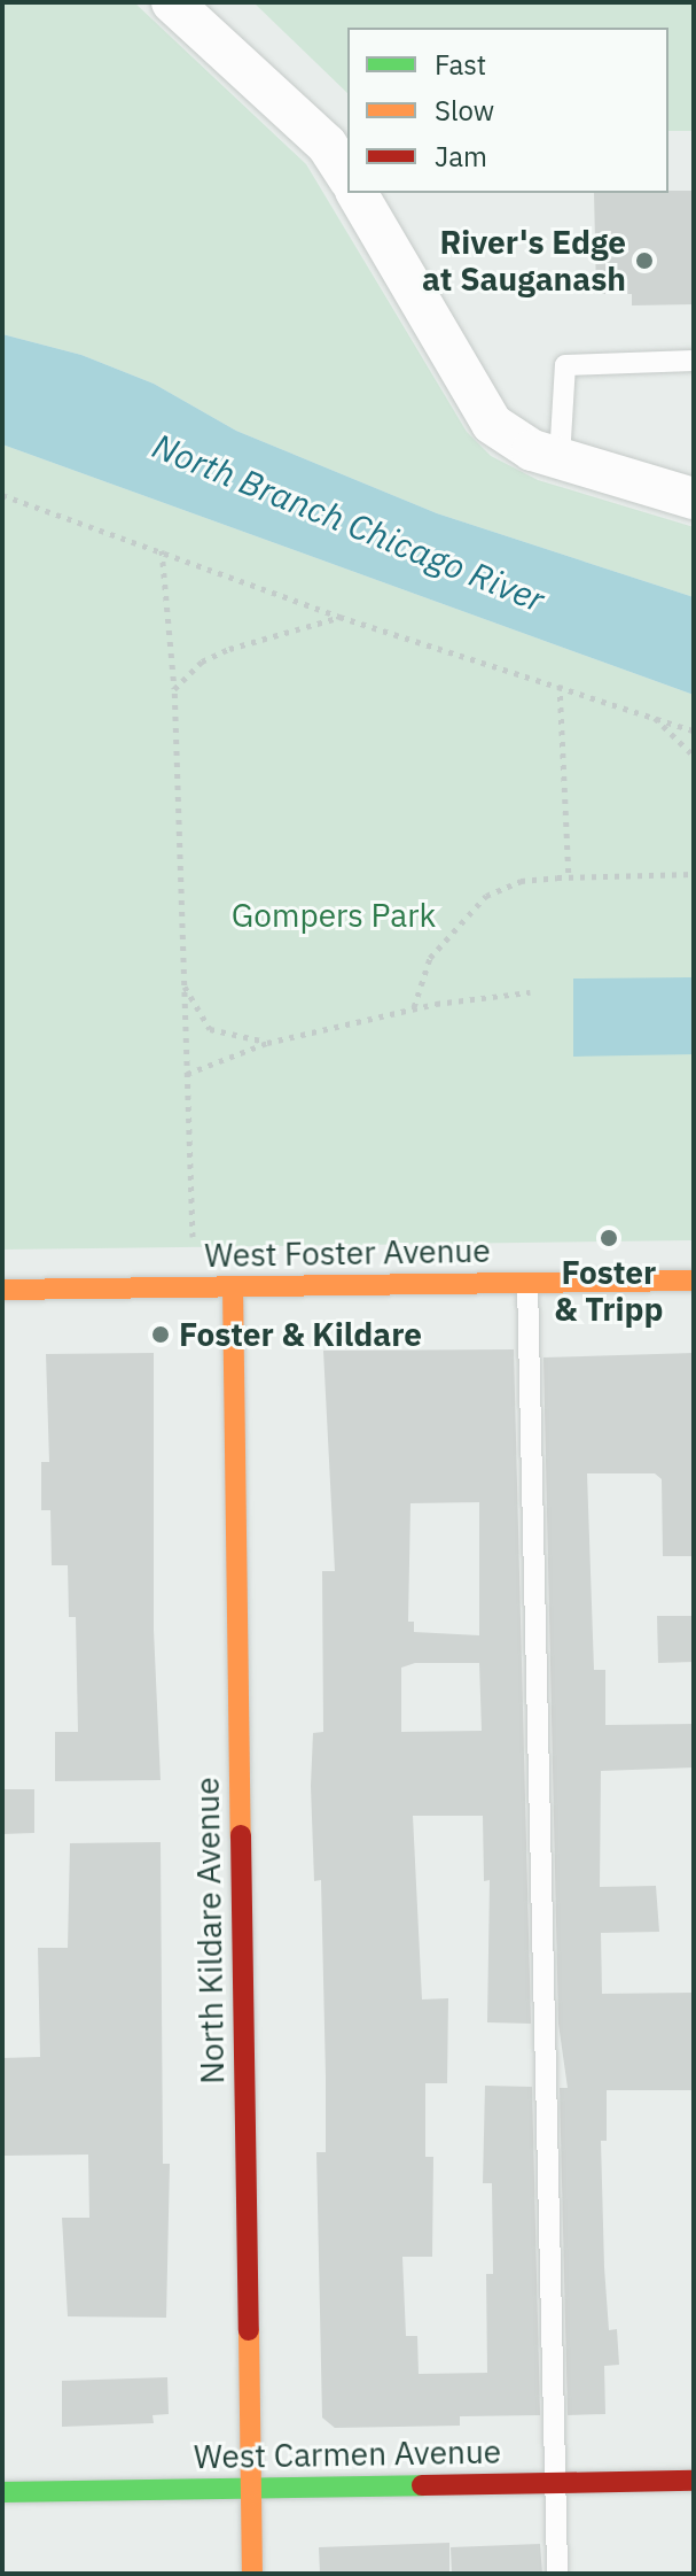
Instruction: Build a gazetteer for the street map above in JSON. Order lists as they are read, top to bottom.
{
  "streets": {
    "street": ["West Foster Avenue", "North Kildare Avenue", "West Carmen Avenue"]
  },
  "crossings": [
    ["West Foster Avenue", "North Kildare Avenue"],
    ["North Kildare Avenue", "West Carmen Avenue"]
  ],
  "water": ["North Branch Chicago River"],
  "parks": ["Gompers Park"],
  "places": ["River's Edge at Sauganash", "Foster & Tripp", "Foster & Kildare"],
  "legend": ["Fast", "Slow", "Jam"]
}
